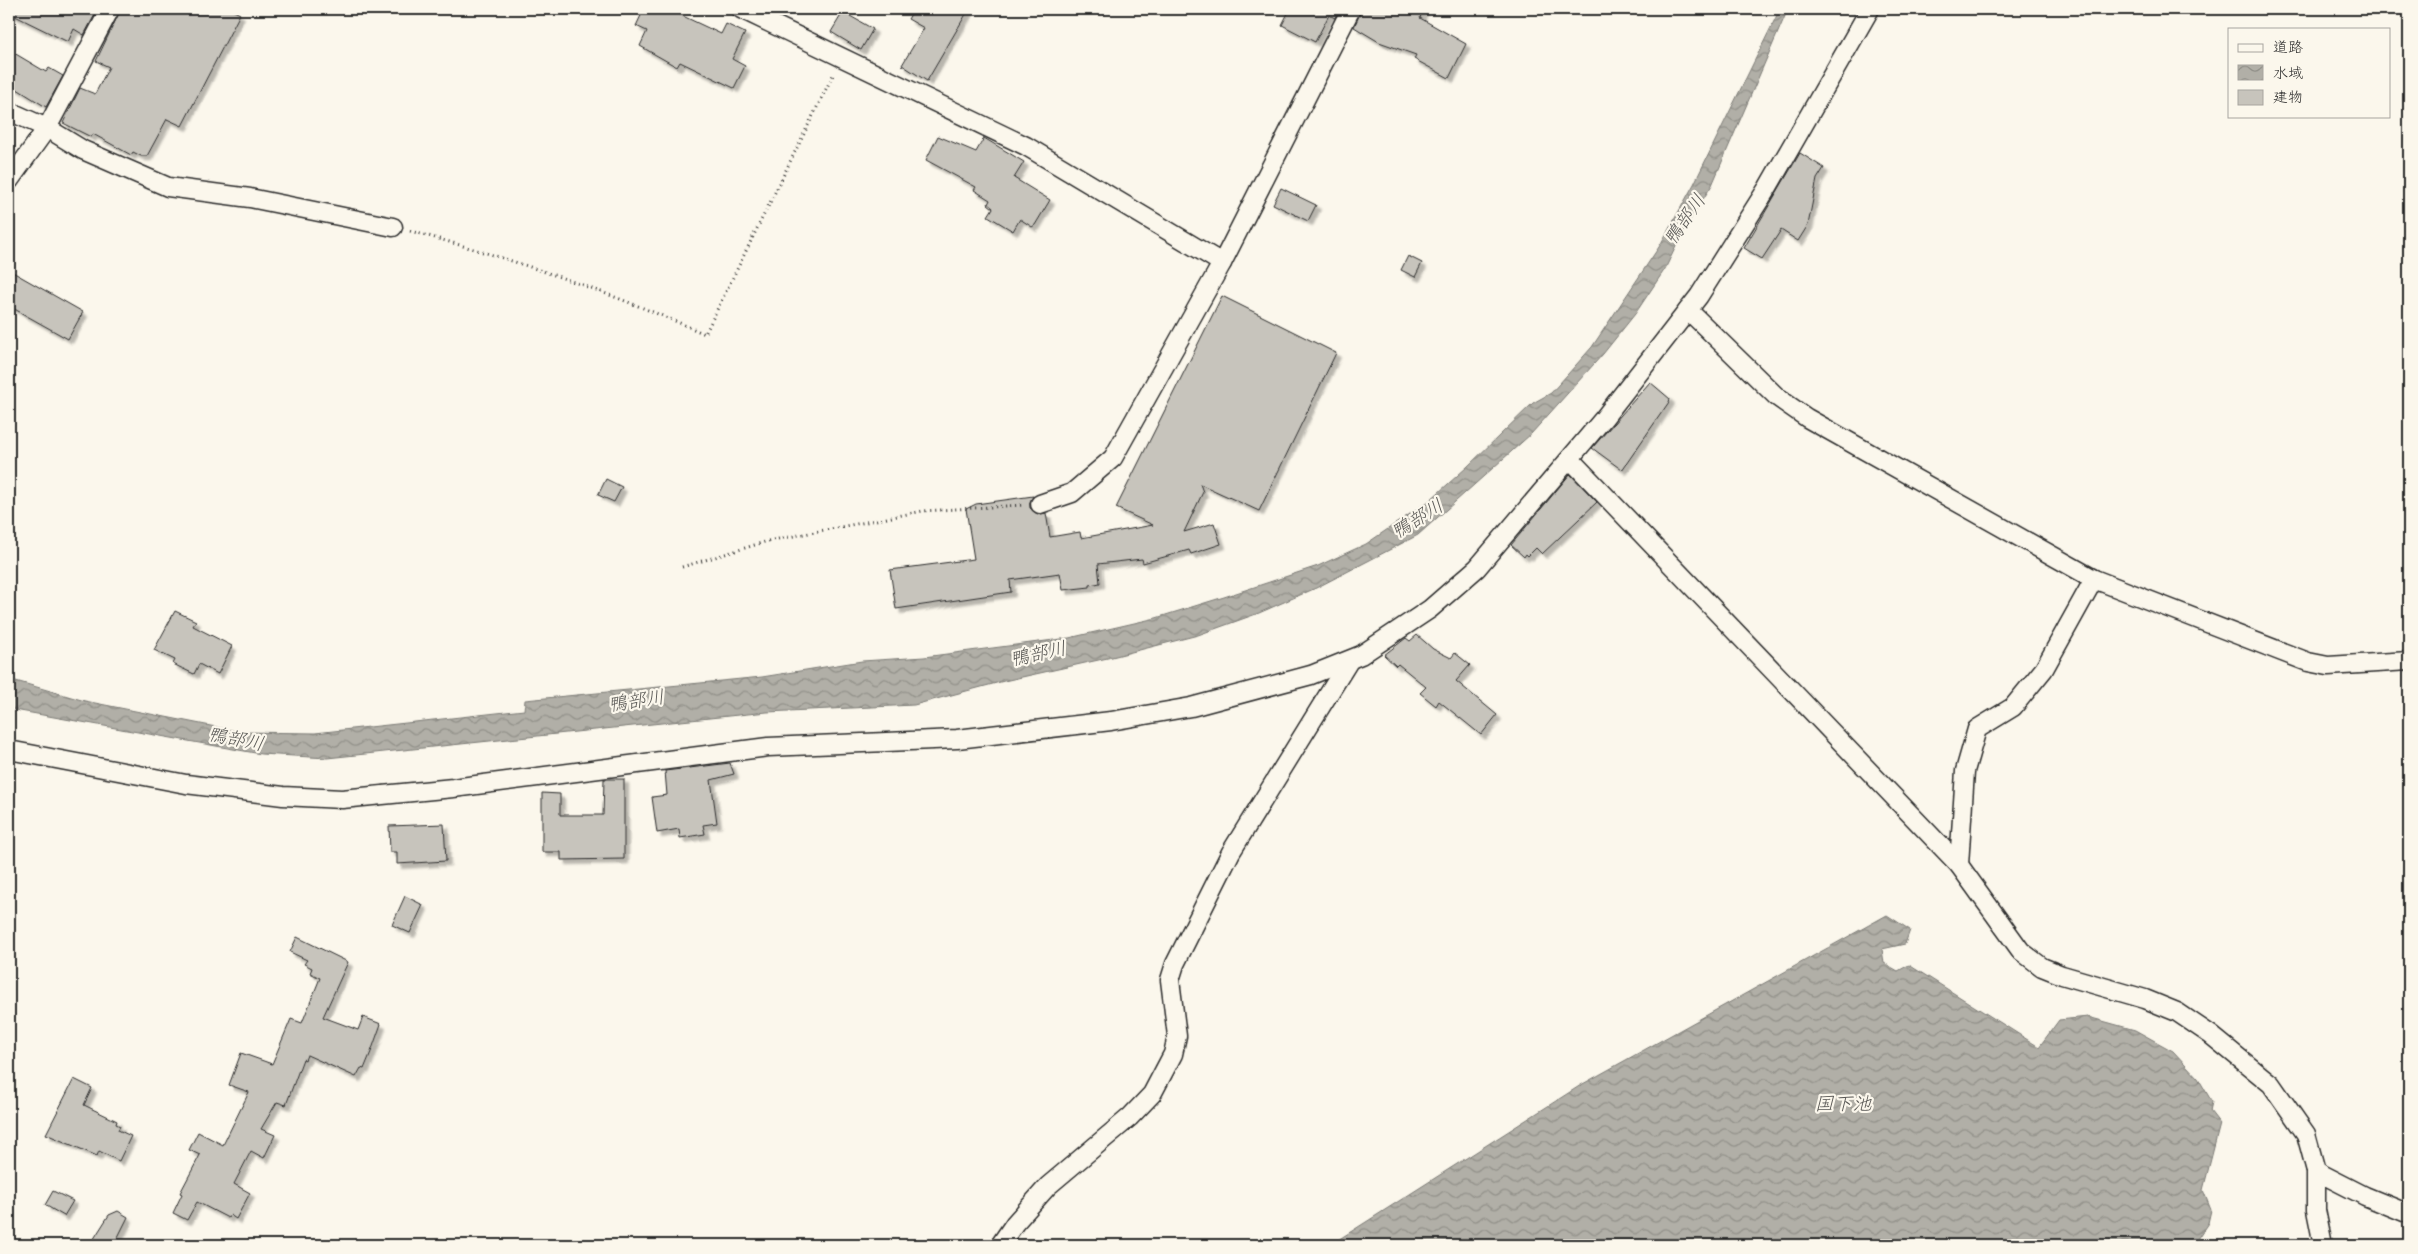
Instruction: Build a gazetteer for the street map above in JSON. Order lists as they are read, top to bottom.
{
  "water": ["鴨部川", "国下池"],
  "legend": ["道路", "水域", "建物"]
}
